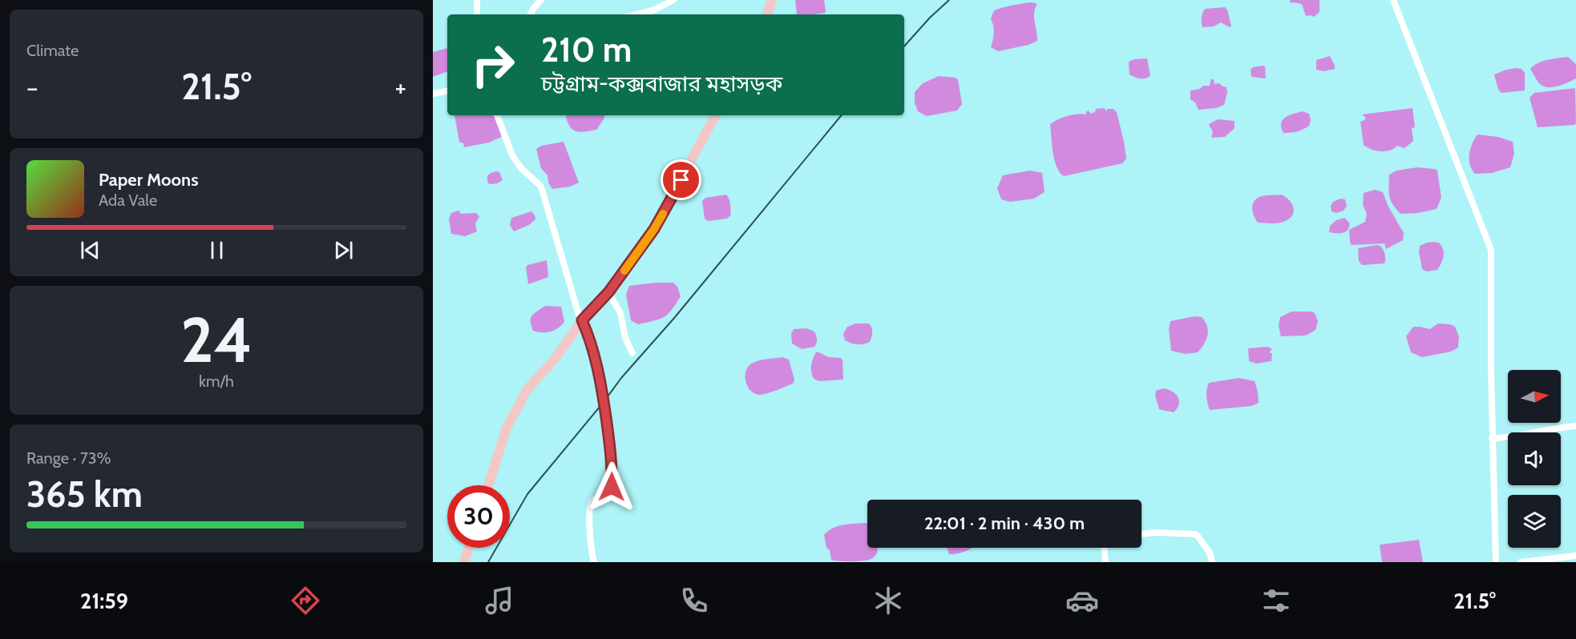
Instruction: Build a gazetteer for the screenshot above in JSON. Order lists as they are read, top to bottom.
{
  "north": "right",
  "page": {
    "tile": [
      "Climate",
      ["24", "km/h"],
      ["Range · 73%", "365 km"]
    ],
    "turn": ["210 m", "চট্টগ্রাম-কক্সবাজার মহাসড়ক"],
    "heat": ["−", "21.5°", "+"],
    "song": ["Paper Moons", "Ada Vale"],
    "limit": "30",
    "trip": "22:01 · 2 min · 430 m",
    "tabs": ["21:59", "21.5°"]
  }
}
